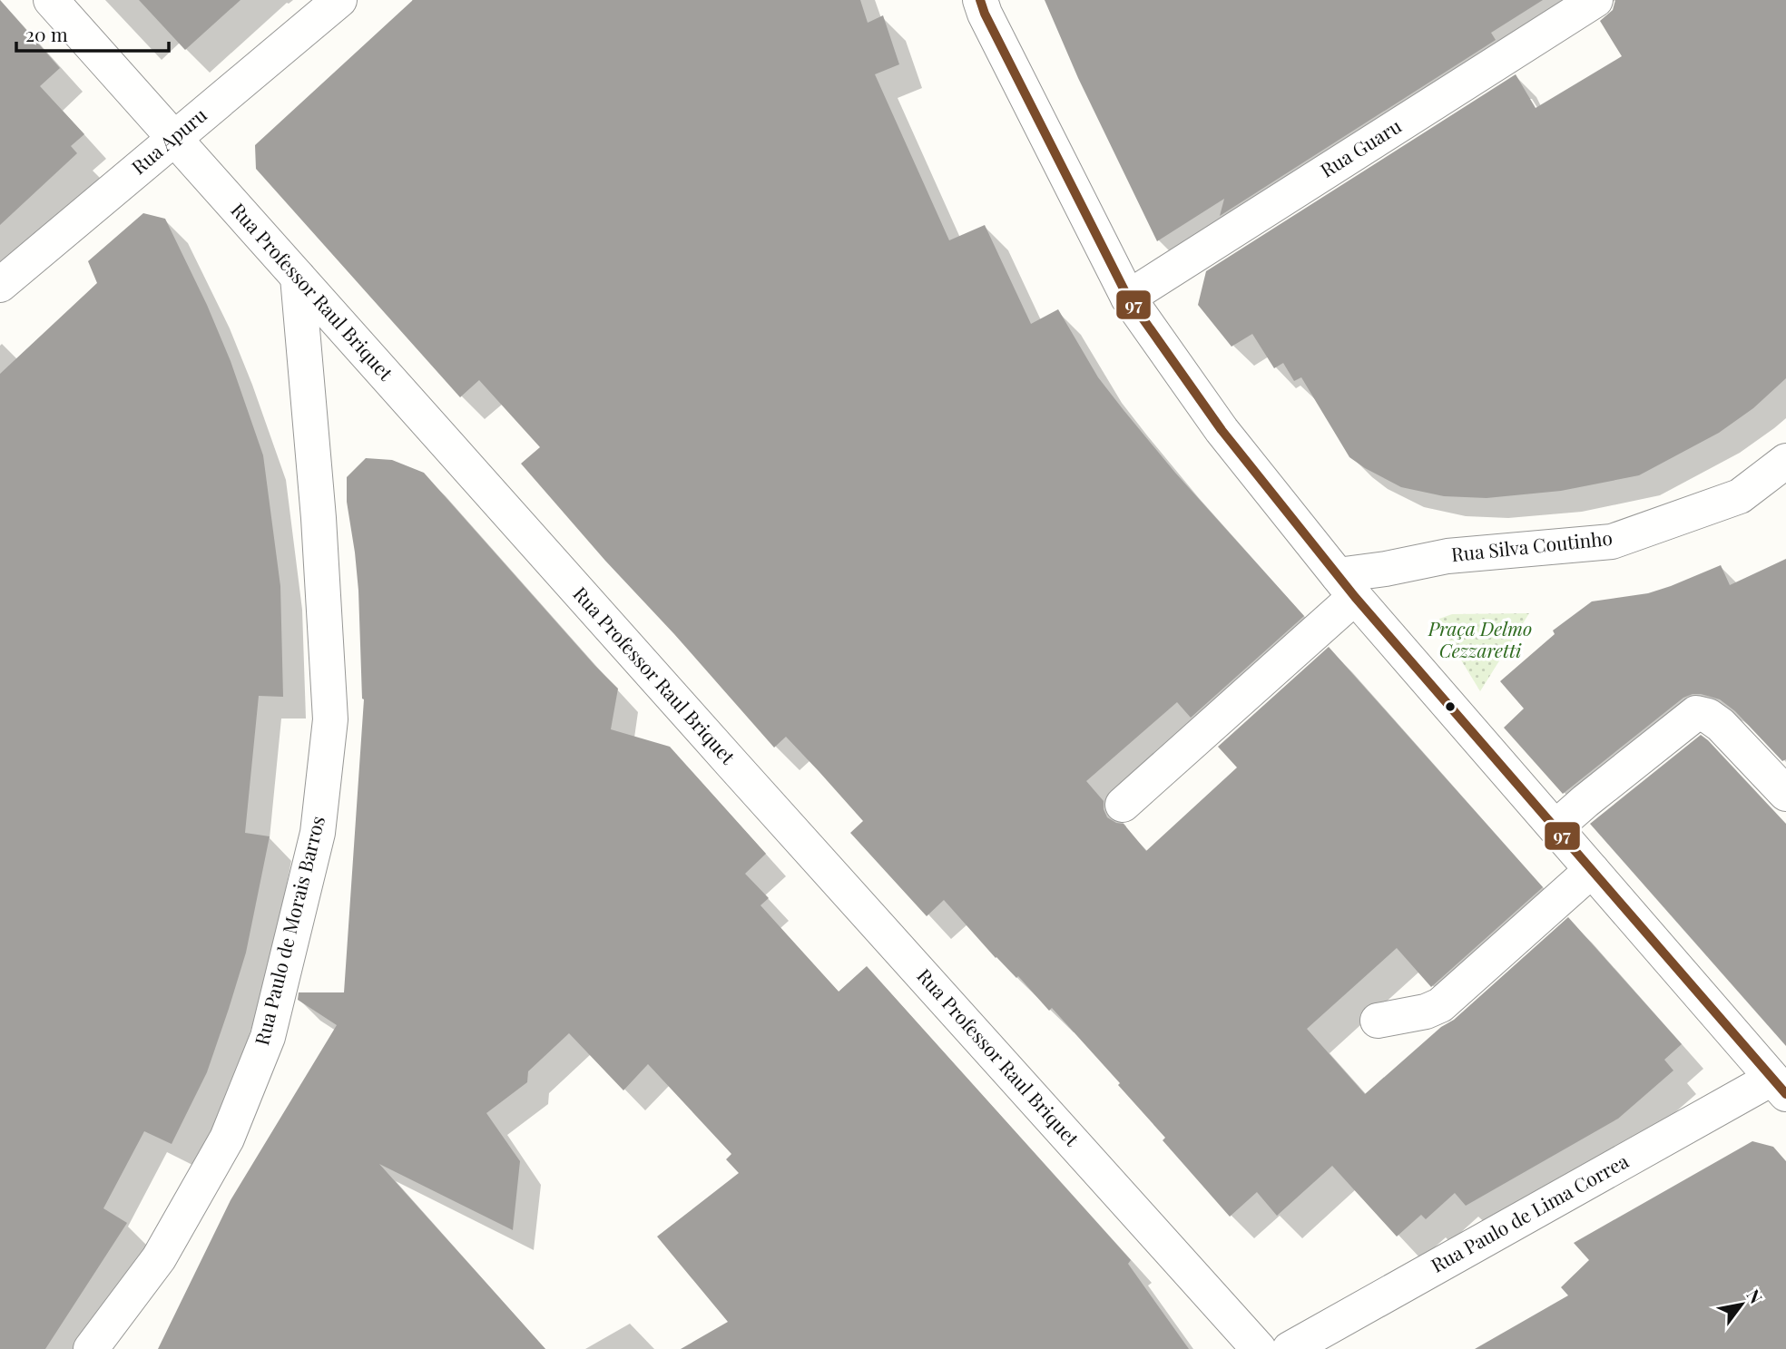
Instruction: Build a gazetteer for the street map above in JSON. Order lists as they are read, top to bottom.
{
  "streets": {
    "street": [
      "Rua Apuru",
      "Rua Guaru",
      "Rua Professor Raul Briquet",
      "Rua Silva Coutinho",
      "Rua Paulo de Morais Barros",
      "Rua Paulo de Lima Correa"
    ]
  },
  "crossings": [
    ["Rua Apuru", "Rua Professor Raul Briquet"],
    ["Rua Professor Raul Briquet", "Rua Paulo de Morais Barros"]
  ],
  "parks": ["Praça Delmo Cezzaretti"],
  "lines": ["transit line 97"],
  "scale_bar": "20 m",
  "north": "top right"
}
